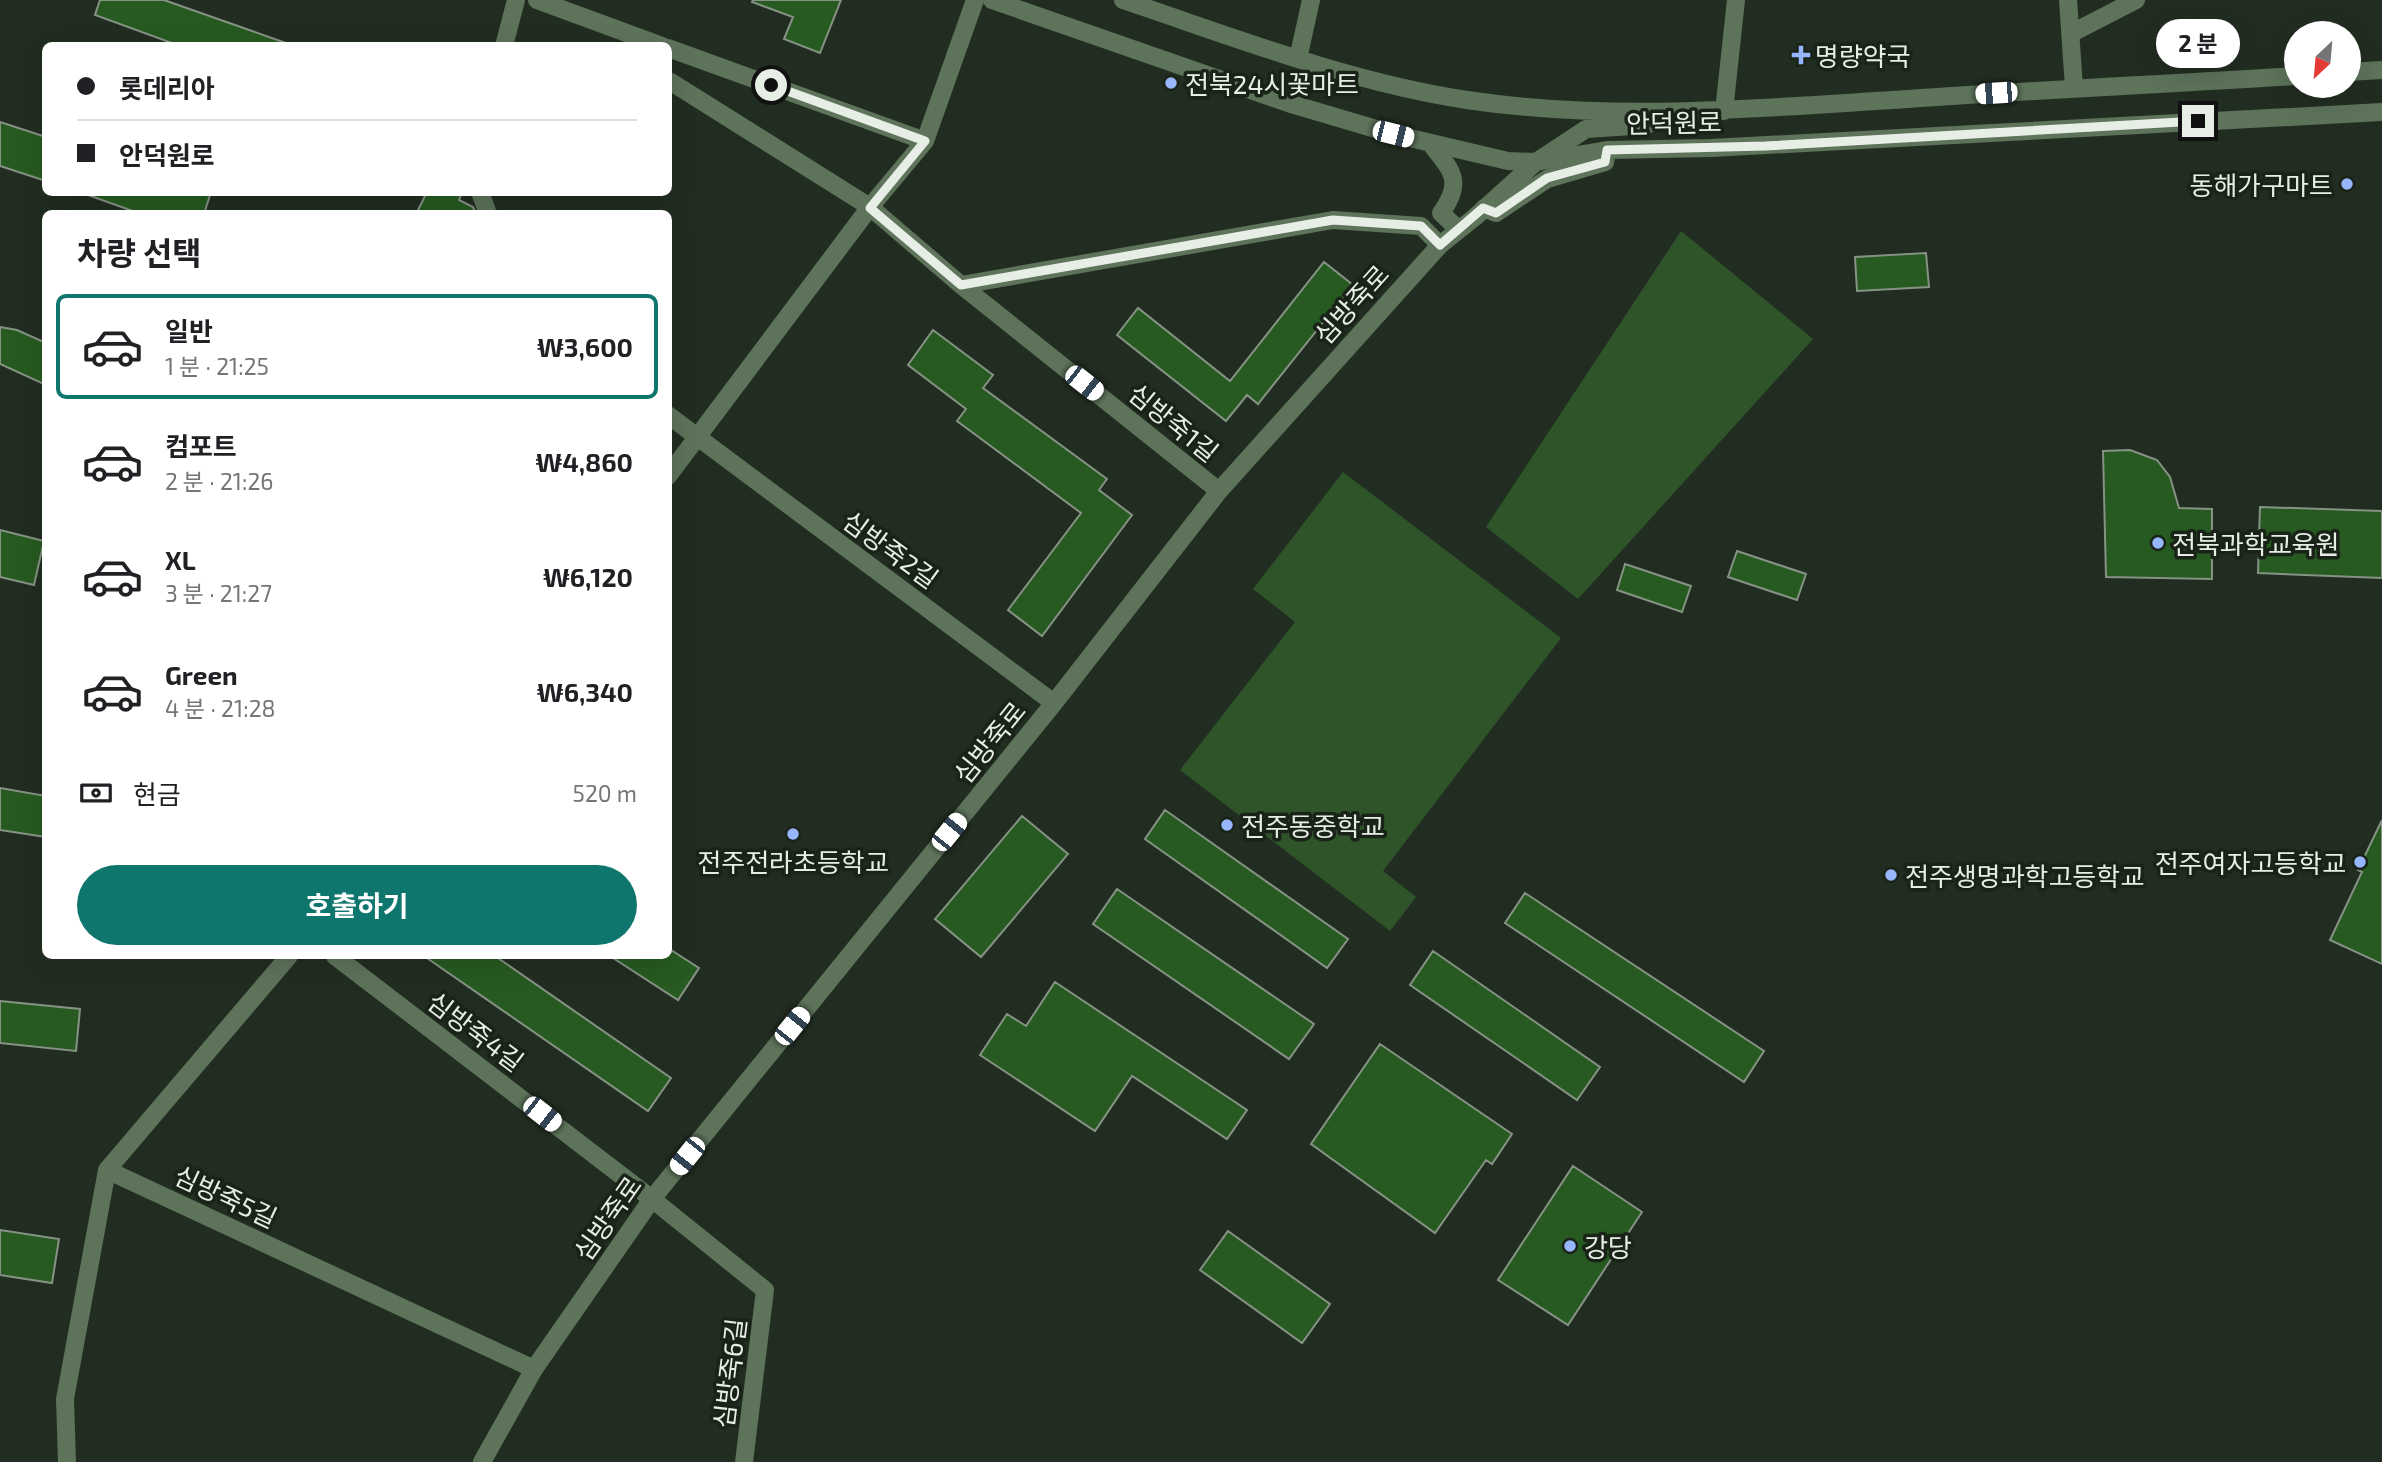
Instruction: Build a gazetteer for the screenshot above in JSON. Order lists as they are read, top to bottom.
{
  "streets": {
    "street": [
      "안덕원로",
      "심방죽로",
      "심방죽1길",
      "심방죽2길",
      "심방죽4길",
      "심방죽5길",
      "심방죽6길"
    ]
  },
  "crossings": [
    ["안덕원로", "심방죽로"],
    ["심방죽로", "심방죽1길"],
    ["심방죽로", "심방죽2길"],
    ["심방죽로", "심방죽4길"],
    ["심방죽로", "심방죽5길"],
    ["심방죽4길", "심방죽6길"]
  ],
  "places": {
    "health": ["명량약국"],
    "other": [
      "전북24시꽃마트",
      "동해가구마트",
      "전북과학교육원",
      "전주동중학교",
      "전주전라초등학교",
      "전주여자고등학교",
      "전주생명과학고등학교",
      "강당"
    ]
  },
  "north": "bottom left",
  "page": {
    "bubble": "2 분",
    "banner": ["롯데리아", "안덕원로"],
    "heading": "차량 선택",
    "list": [
      {
        "name": "일반",
        "note": "1 분 · 21:25",
        "value": "₩3,600"
      },
      {
        "name": "컴포트",
        "note": "2 분 · 21:26",
        "value": "₩4,860"
      },
      {
        "name": "XL",
        "note": "3 분 · 21:27",
        "value": "₩6,120"
      },
      {
        "name": "Green",
        "note": "4 분 · 21:28",
        "value": "₩6,340"
      }
    ],
    "pay": ["현금", "520 m"],
    "buttons": "호출하기"
  }
}
